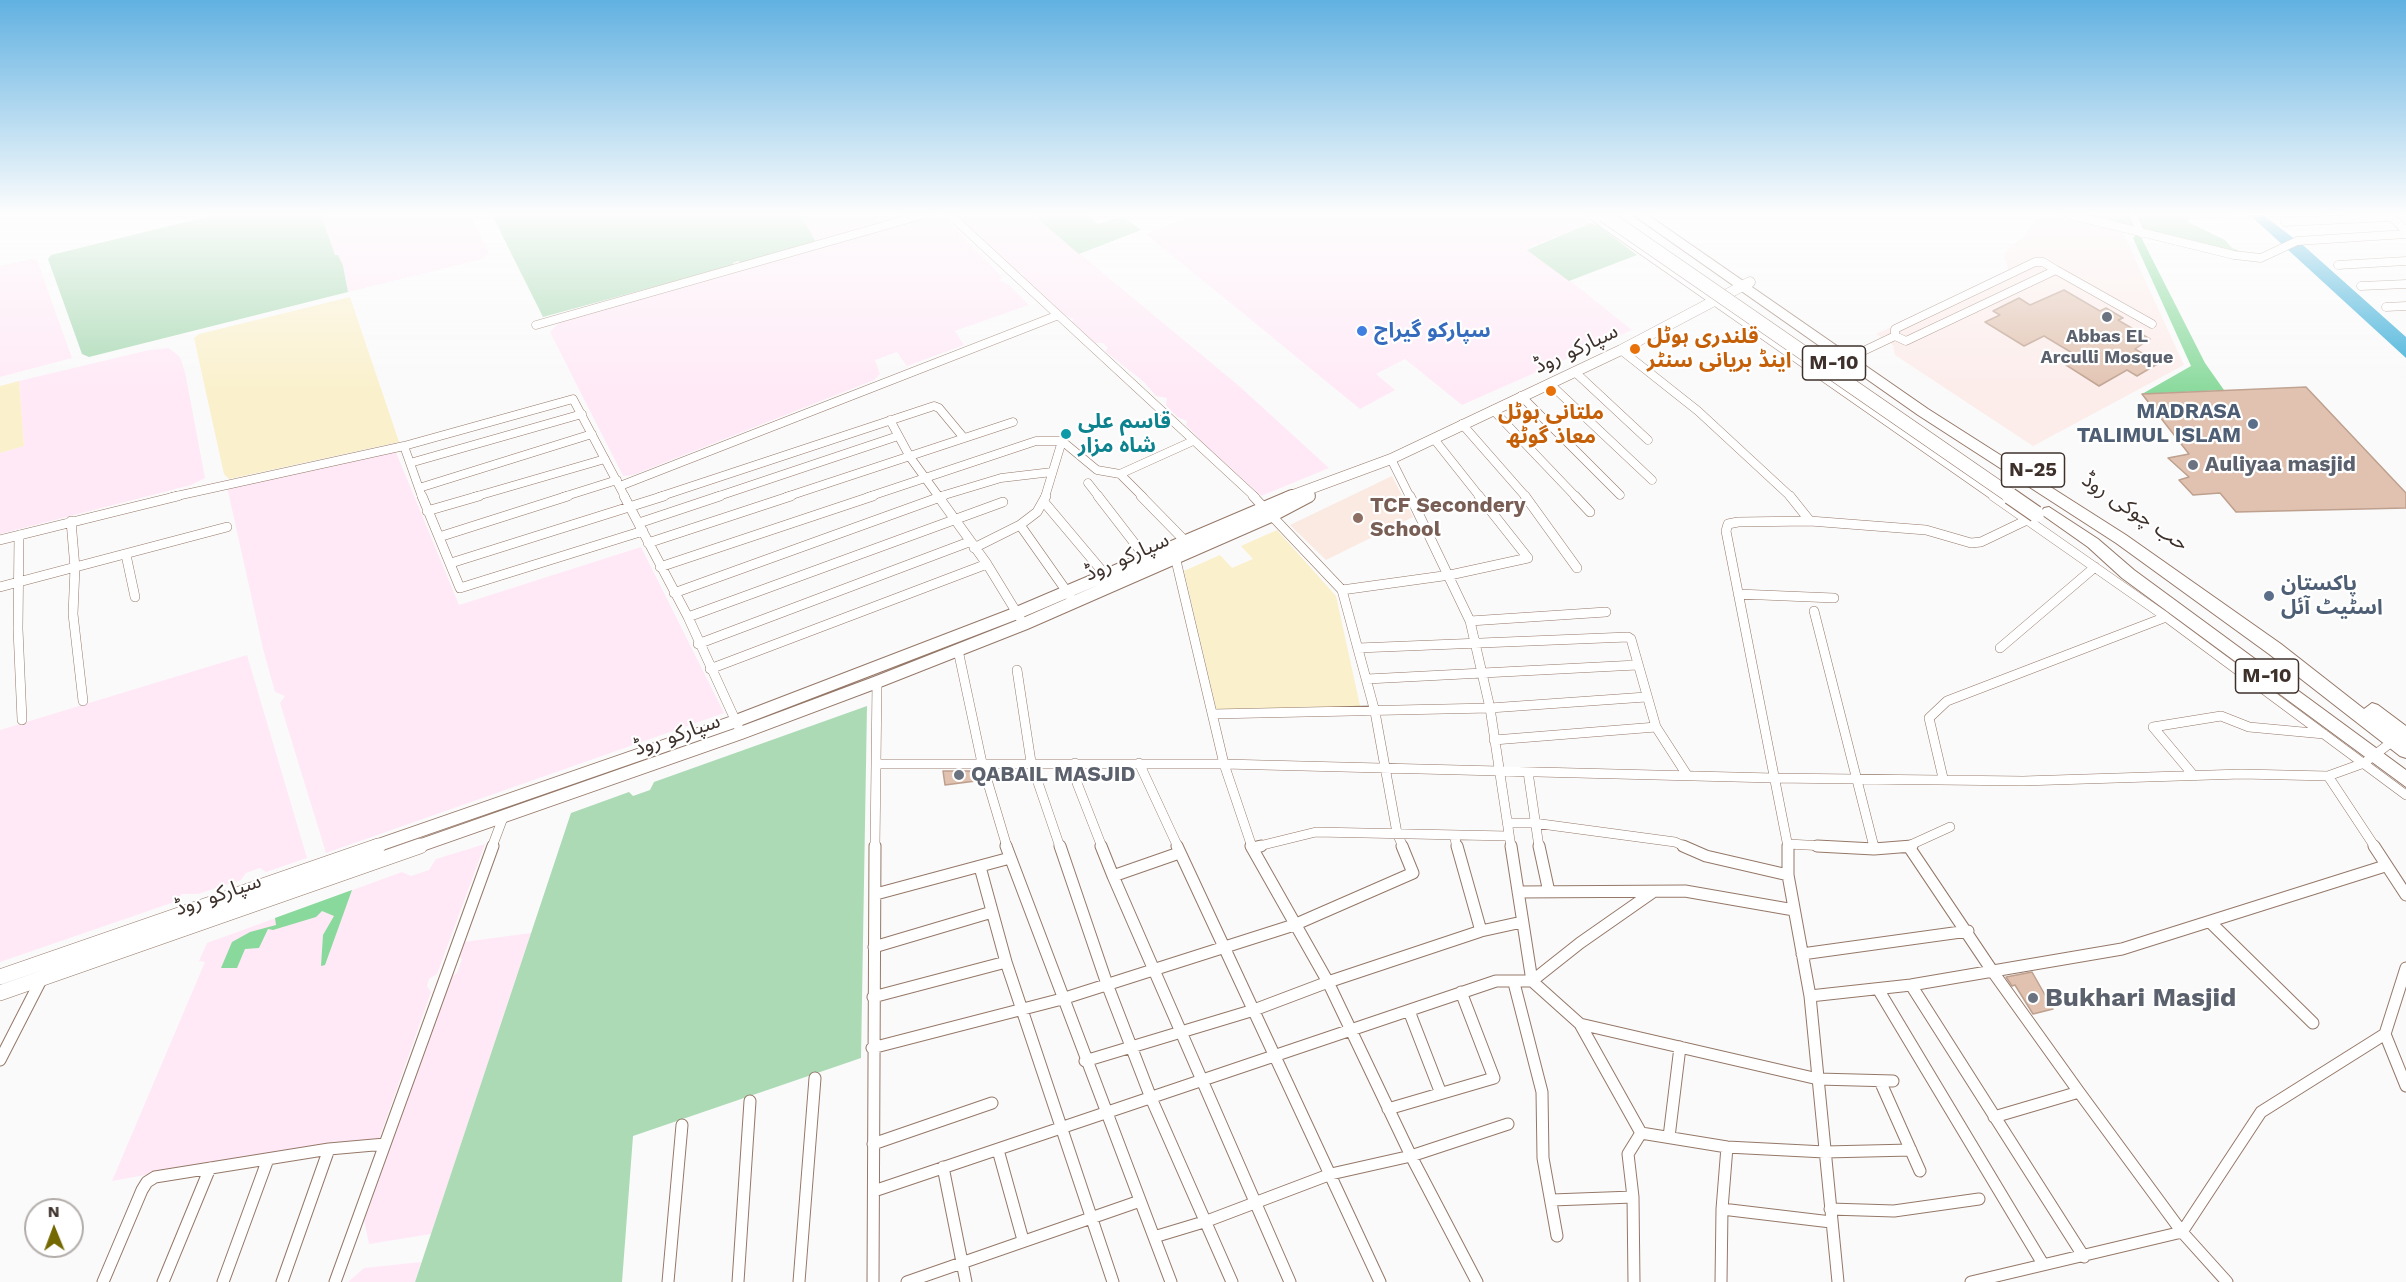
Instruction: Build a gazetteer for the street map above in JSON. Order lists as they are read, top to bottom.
{
  "streets": {
    "highway": ["M-10", "N-25", "حب چوکی روڈ"],
    "street": ["سپارکو روڈ"]
  },
  "crossings": [
    ["سپارکو روڈ", "حب چوکی روڈ"]
  ],
  "places": [
    "Abbas EL Arculli Mosque",
    "سپارکو گیراج",
    "قلندری ہوٹل اینڈ بریانی سنٹر",
    "ملتانی ہوٹل معاذ گوٹھ",
    "MADRASA TALIMUL ISLAM",
    "قاسم علی شاہ مزار",
    "Auliyaa masjid",
    "TCF Secondery School",
    "پاکستان اسٹیٹ آئل",
    "QABAIL MASJID",
    "Bukhari Masjid"
  ],
  "north": "top"
}
